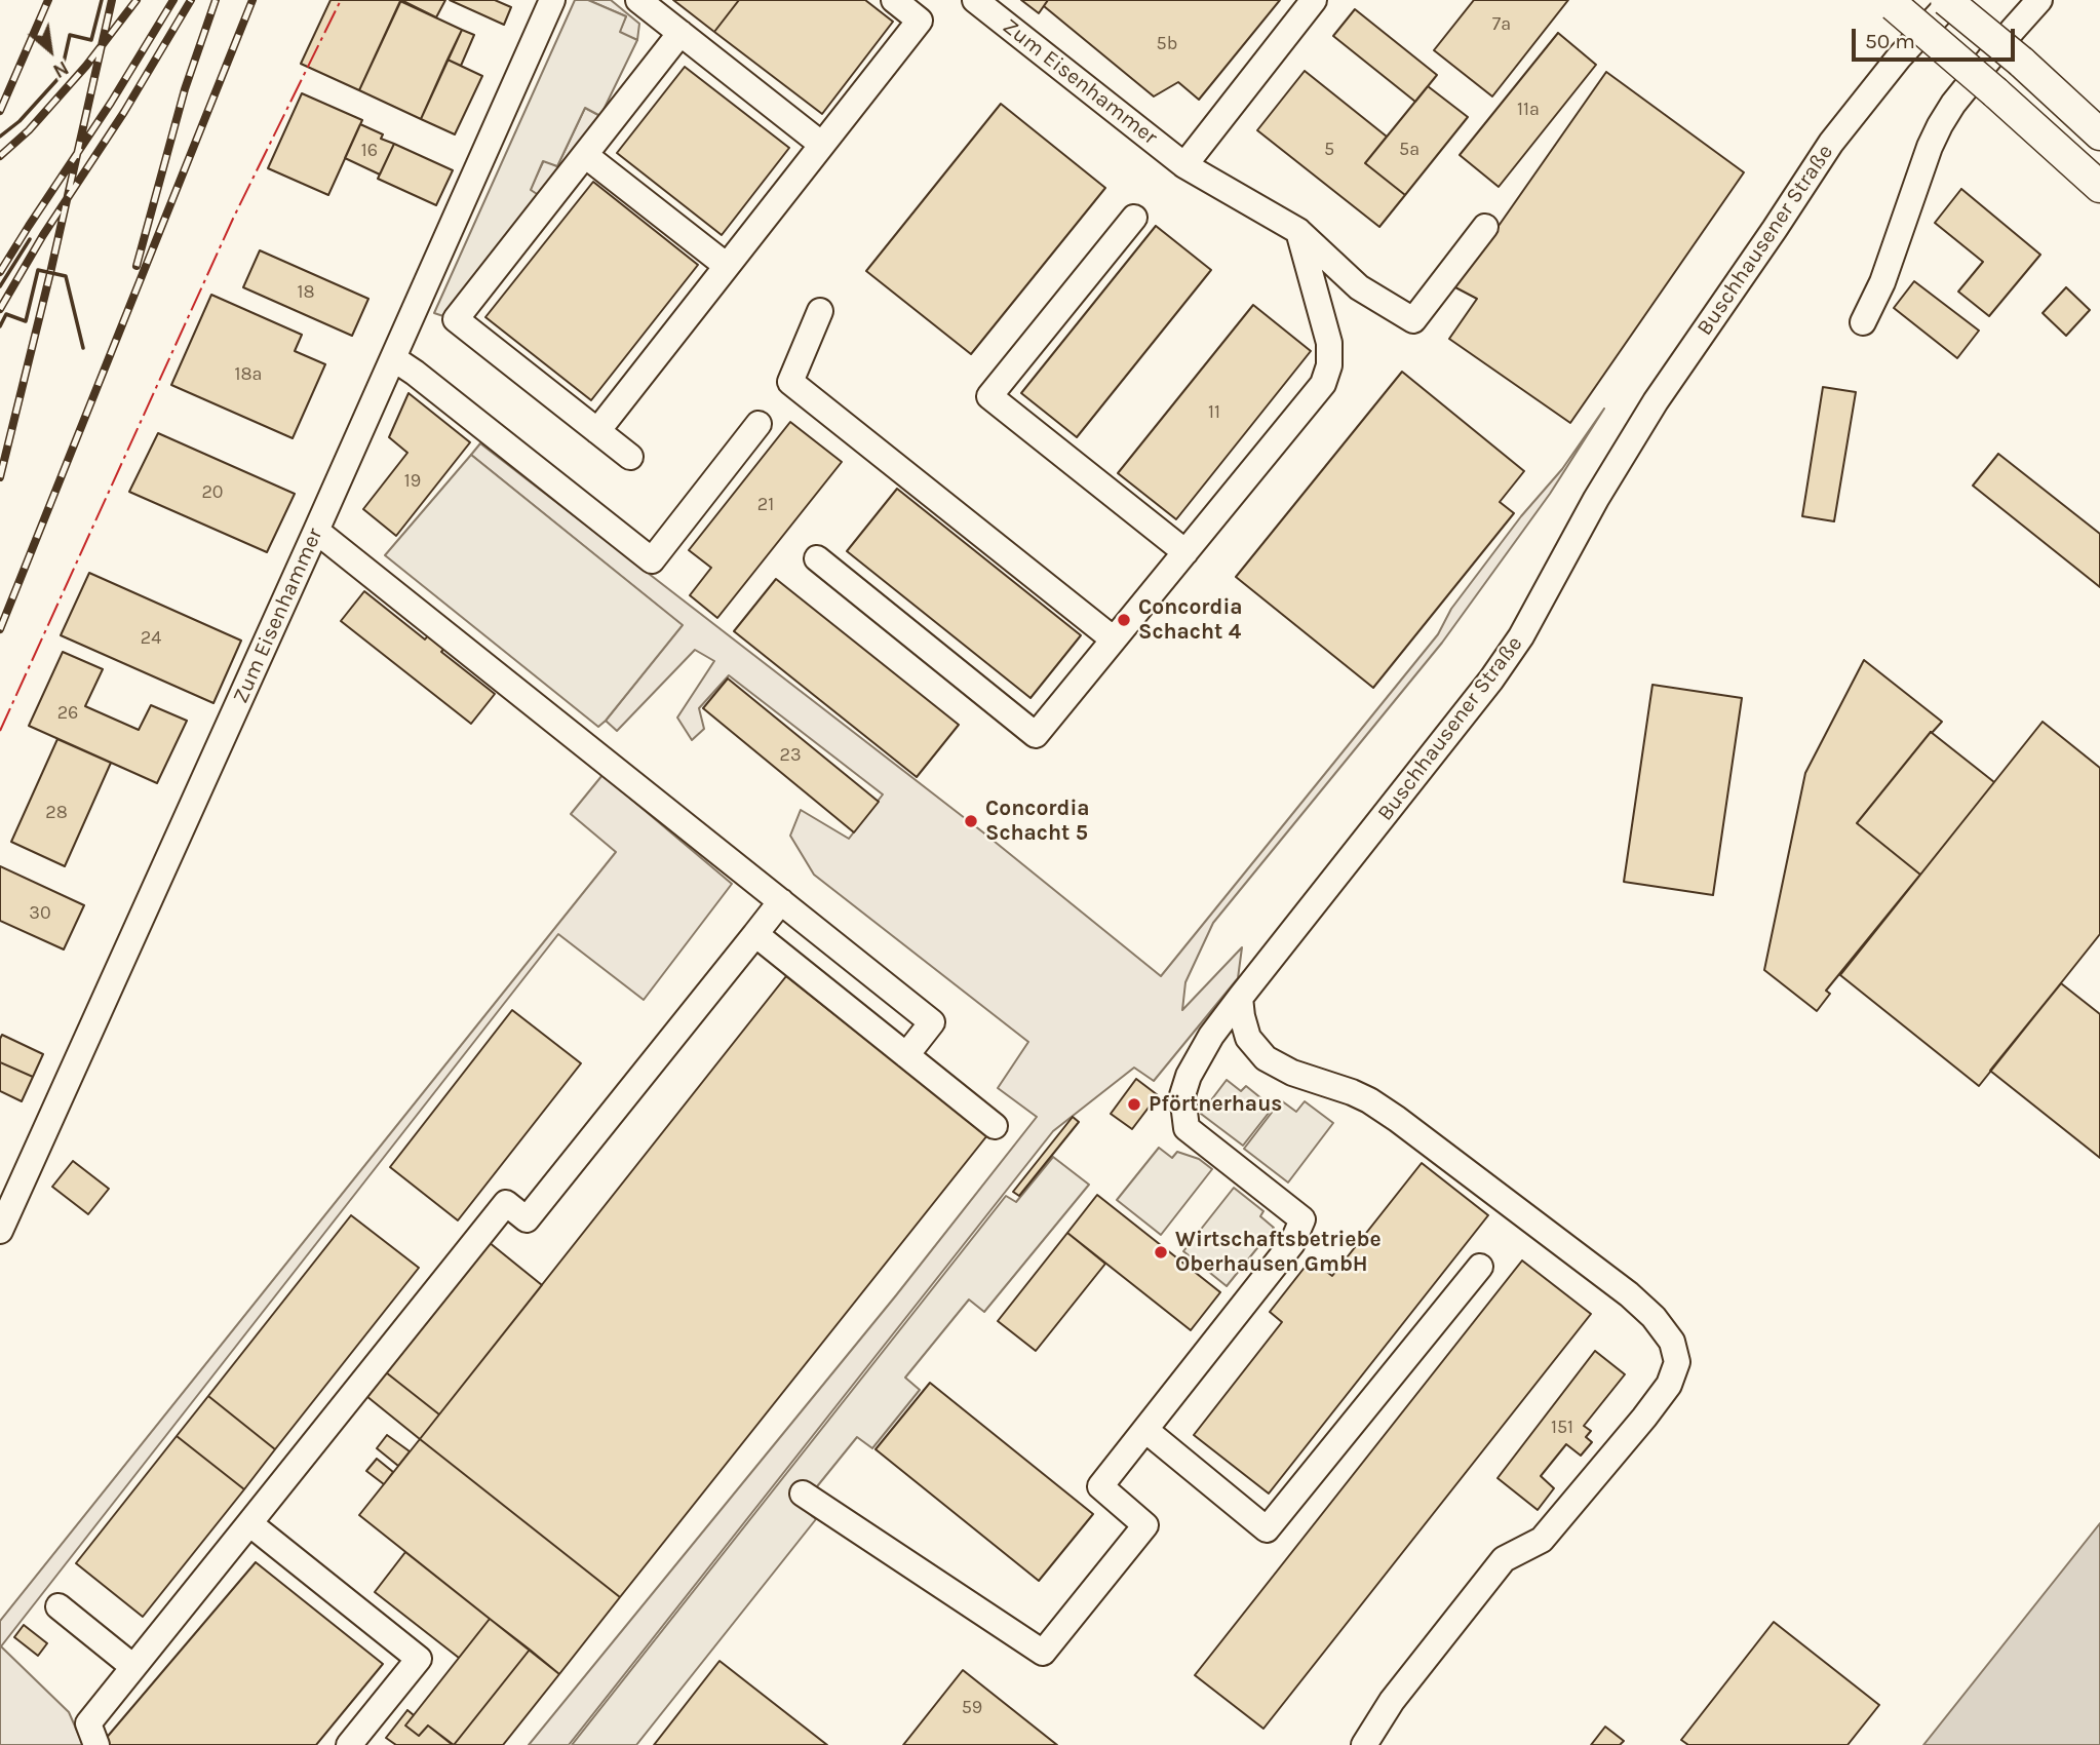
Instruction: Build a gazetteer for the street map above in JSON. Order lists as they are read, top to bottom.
{
  "streets": {
    "street": ["Zum Eisenhammer", "Buschhausener Straße"]
  },
  "places": [
    "Concordia Schacht 4",
    "Concordia Schacht 5",
    "Pförtnerhaus",
    "Wirtschaftsbetriebe Oberhausen GmbH"
  ],
  "house_numbers": [
    "7a",
    "5b",
    "11a",
    "5",
    "5a",
    "16",
    "18",
    "18a",
    "11",
    "19",
    "20",
    "21",
    "24",
    "26",
    "23",
    "28",
    "30",
    "151",
    "59"
  ],
  "scale_bar": "50 m",
  "north": "bottom right"
}
